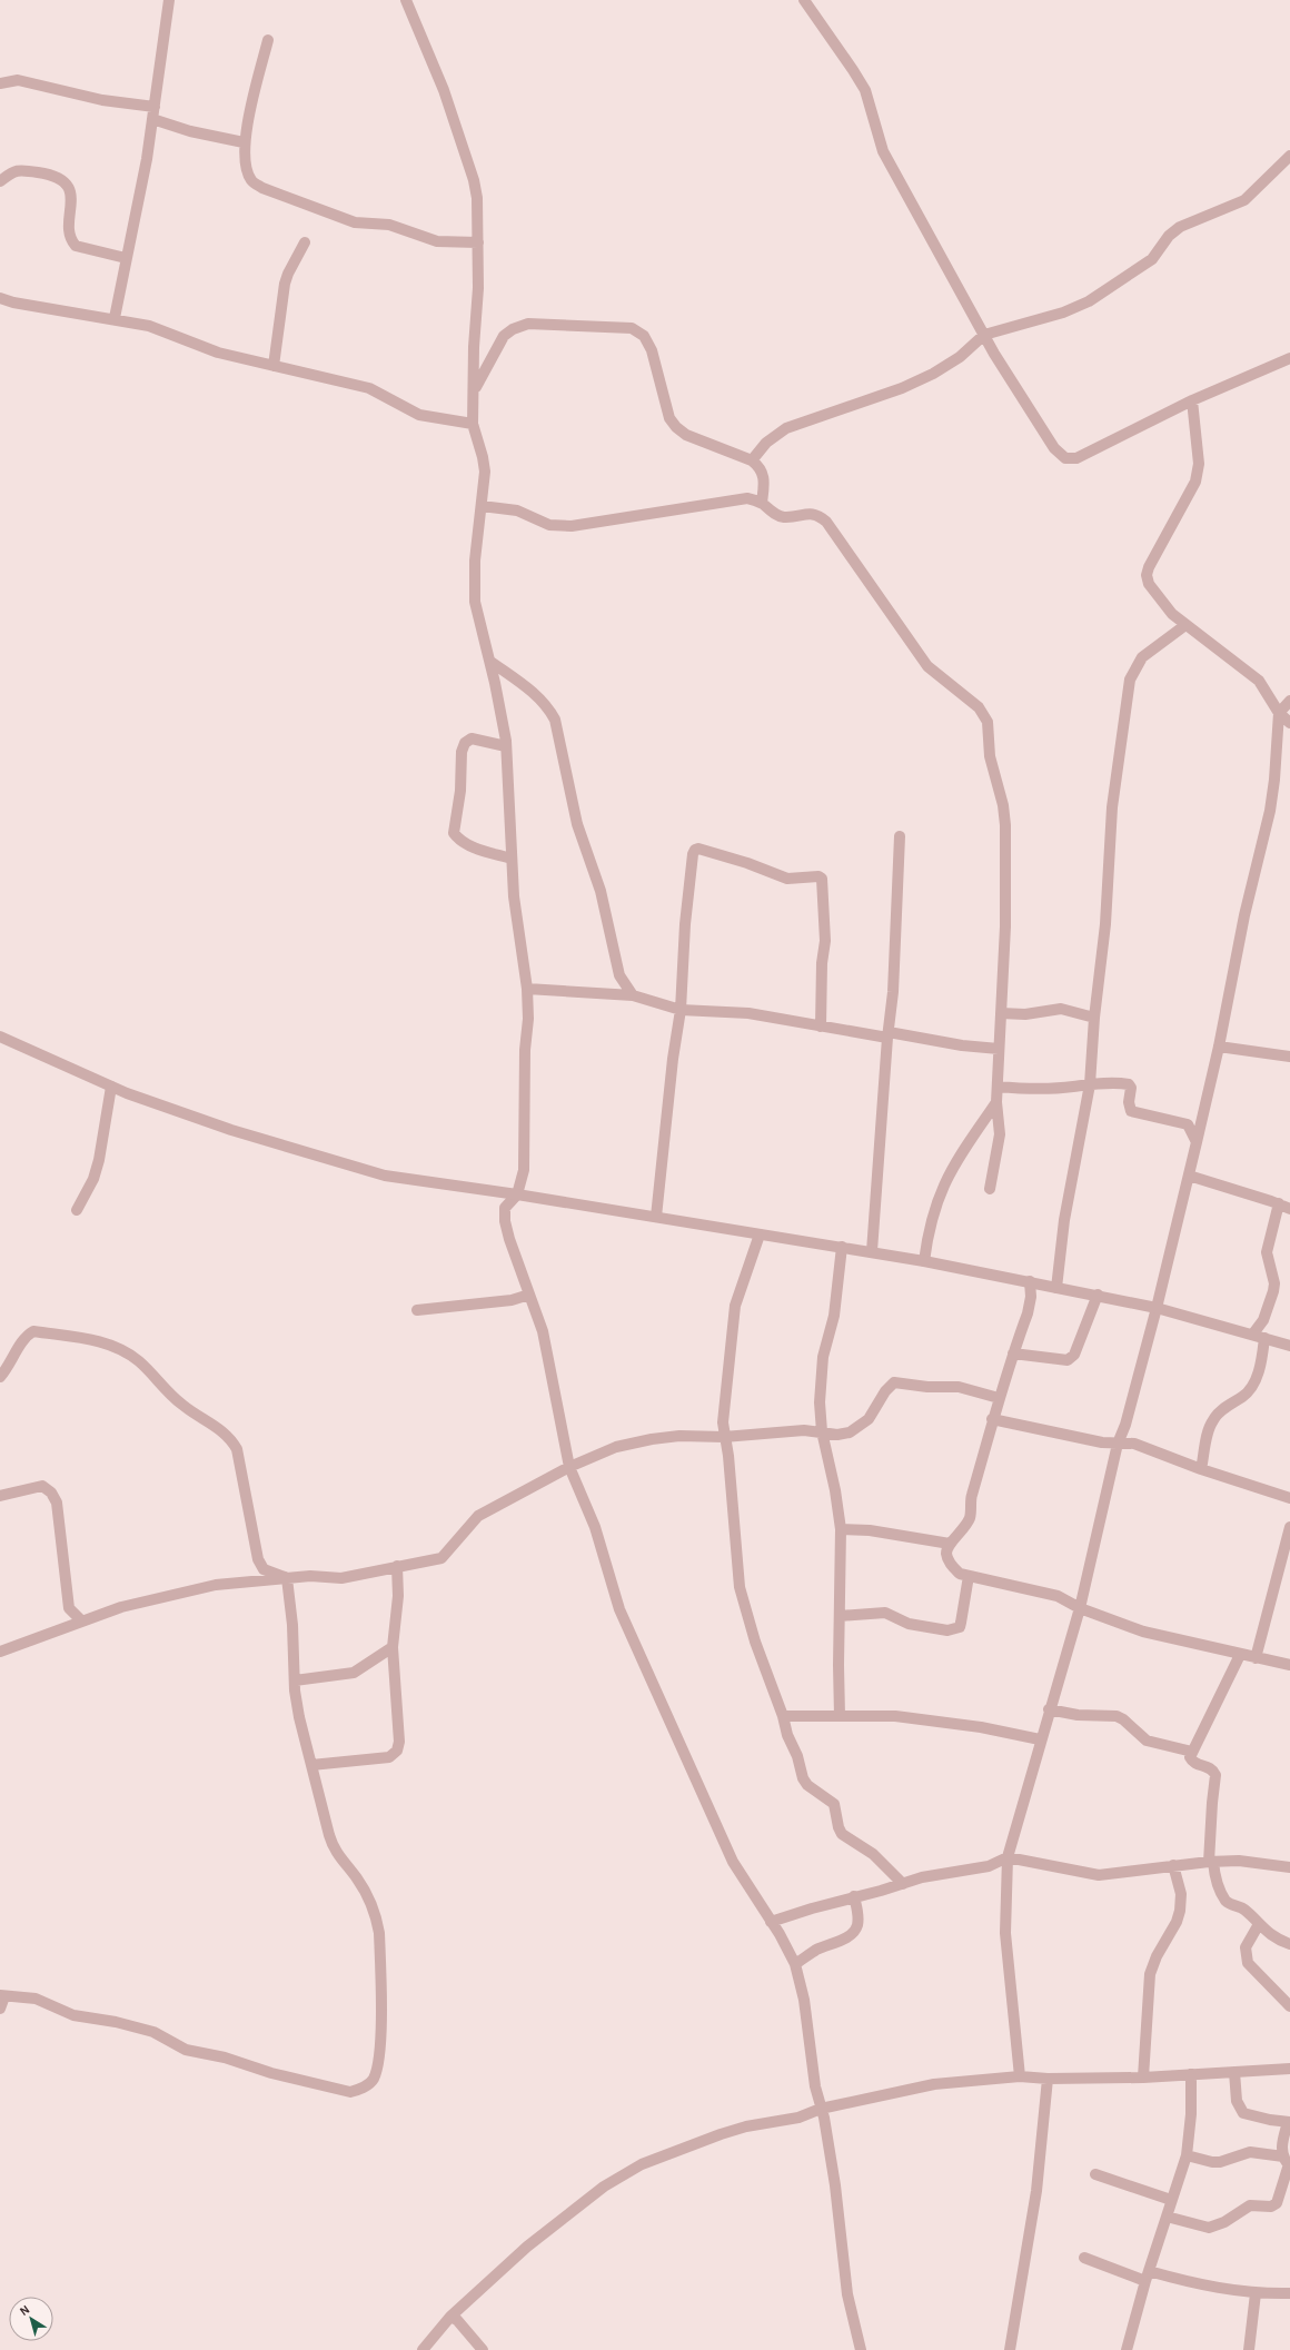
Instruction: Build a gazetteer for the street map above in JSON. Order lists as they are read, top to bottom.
{
  "north": "top left"
}
